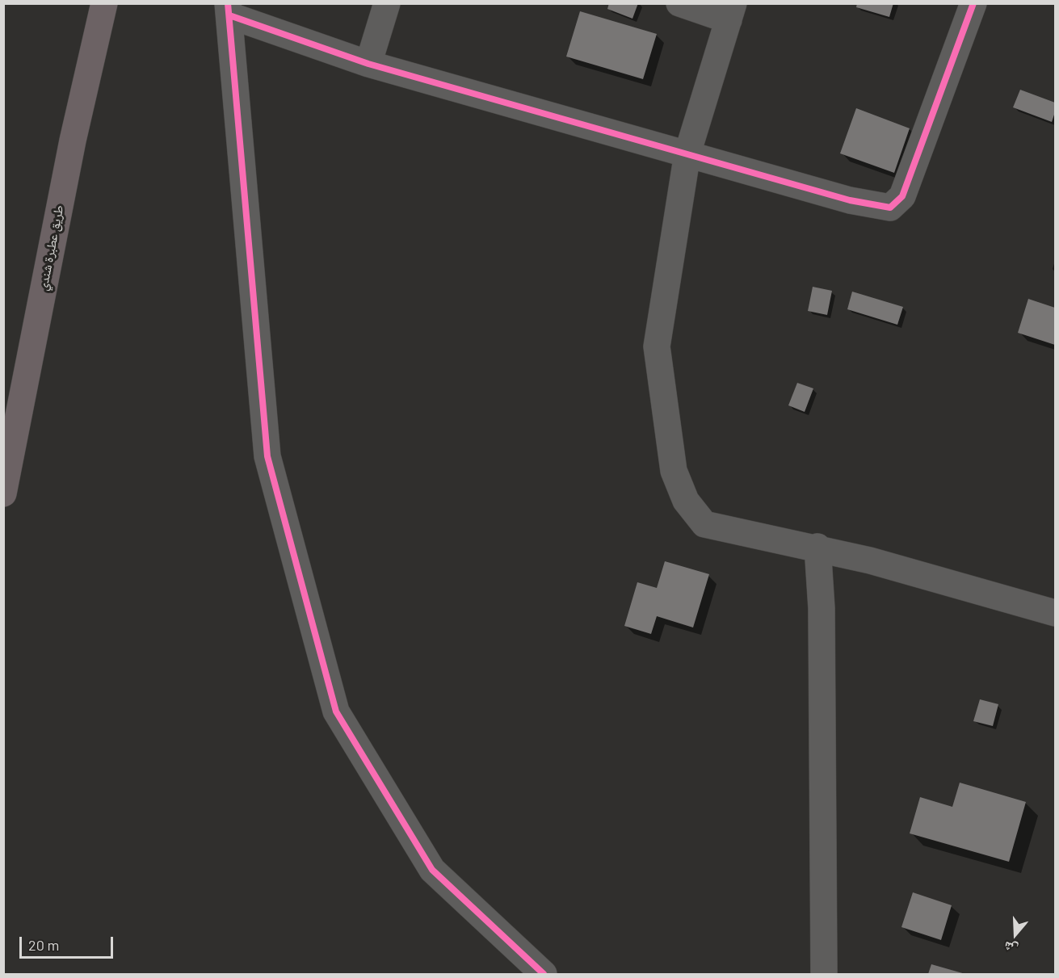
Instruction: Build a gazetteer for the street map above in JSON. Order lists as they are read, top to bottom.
{
  "streets": {
    "highway": ["طريق عطبرة شندي"]
  },
  "scale_bar": "20 m",
  "north": "bottom"
}
